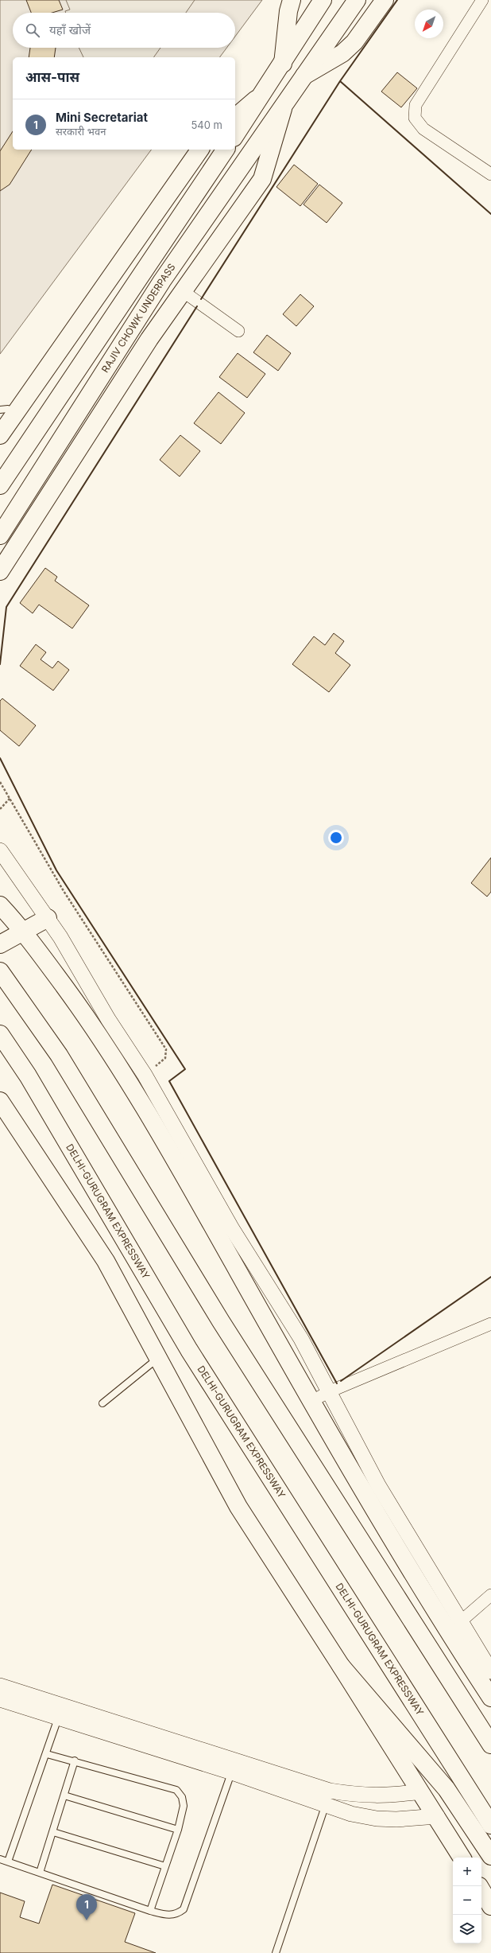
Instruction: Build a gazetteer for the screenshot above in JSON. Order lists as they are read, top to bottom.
{
  "streets": {
    "main road": ["RAJIV CHOWK UNDERPASS", "DELHI-GURUGRAM EXPRESSWAY"]
  },
  "north": "bottom left",
  "page": {
    "search": "यहाँ खोजें",
    "heading": "आस-पास",
    "list": [
      {
        "mark": "1",
        "name": "Mini Secretariat",
        "note": "सरकारी भवन",
        "value": "540 m"
      }
    ],
    "map_buttons": ["+", "−"],
    "pins": "1"
  }
}
